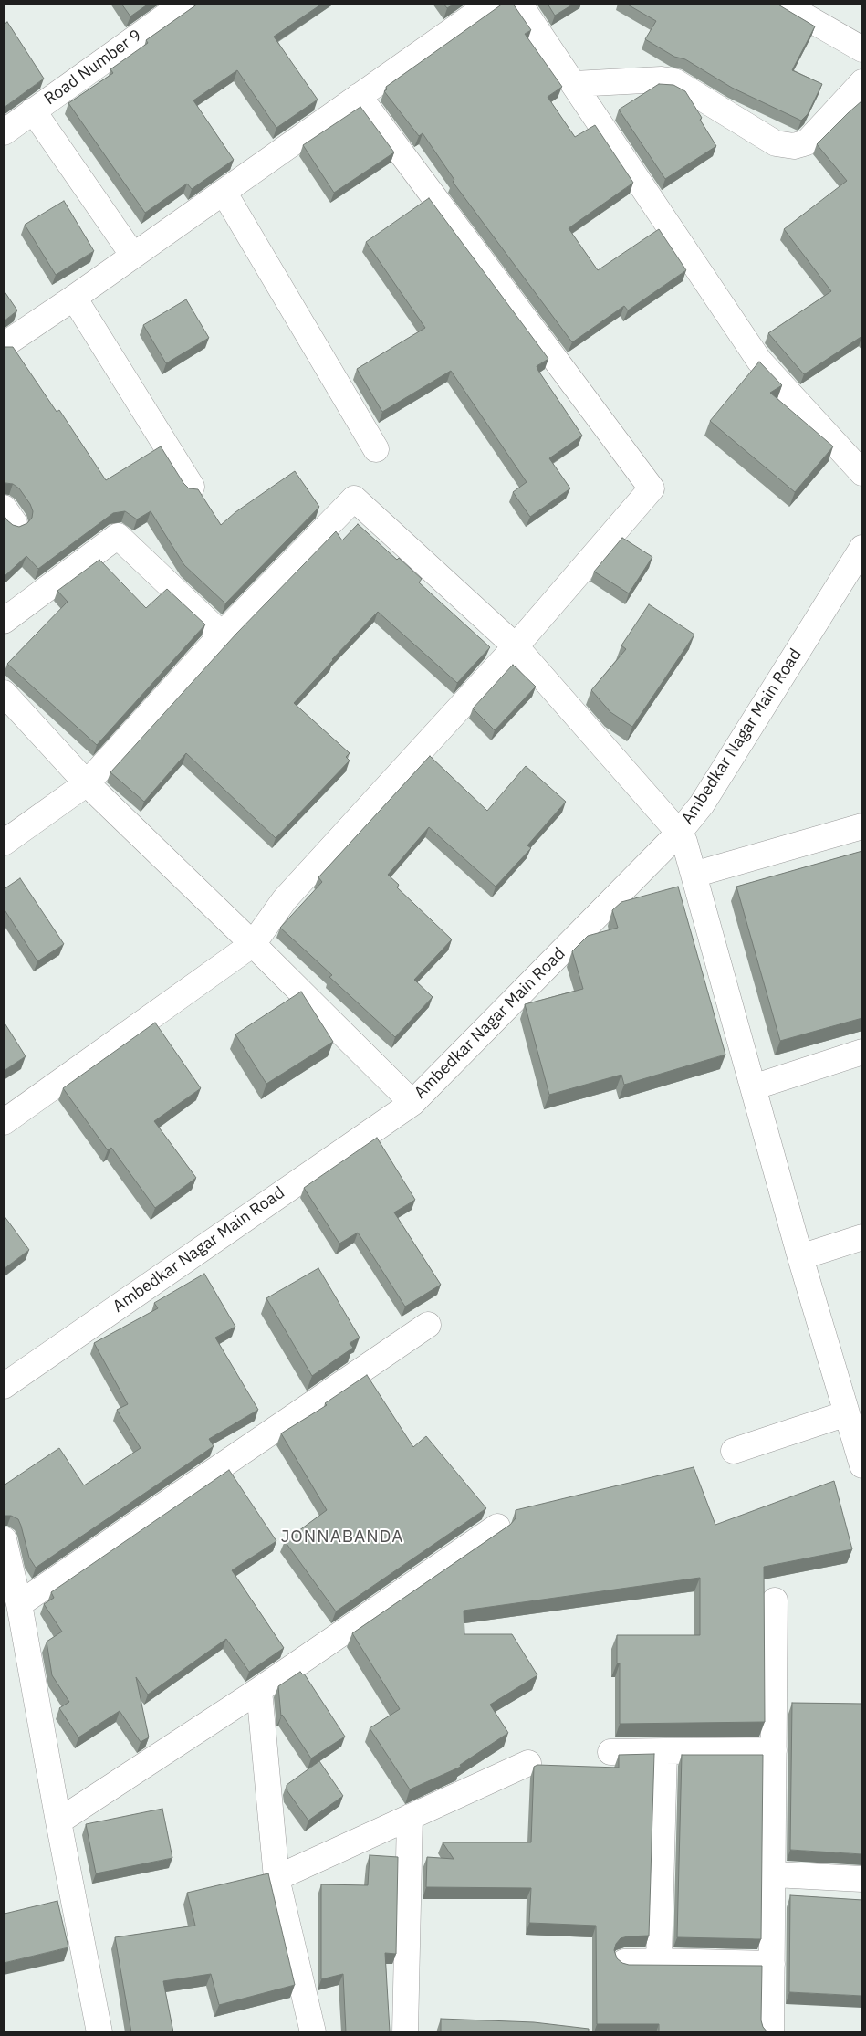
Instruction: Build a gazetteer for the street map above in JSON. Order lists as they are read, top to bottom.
{
  "streets": {
    "street": ["Road Number 9", "Ambedkar Nagar Main Road"]
  },
  "districts": ["JONNABANDA"]
}
